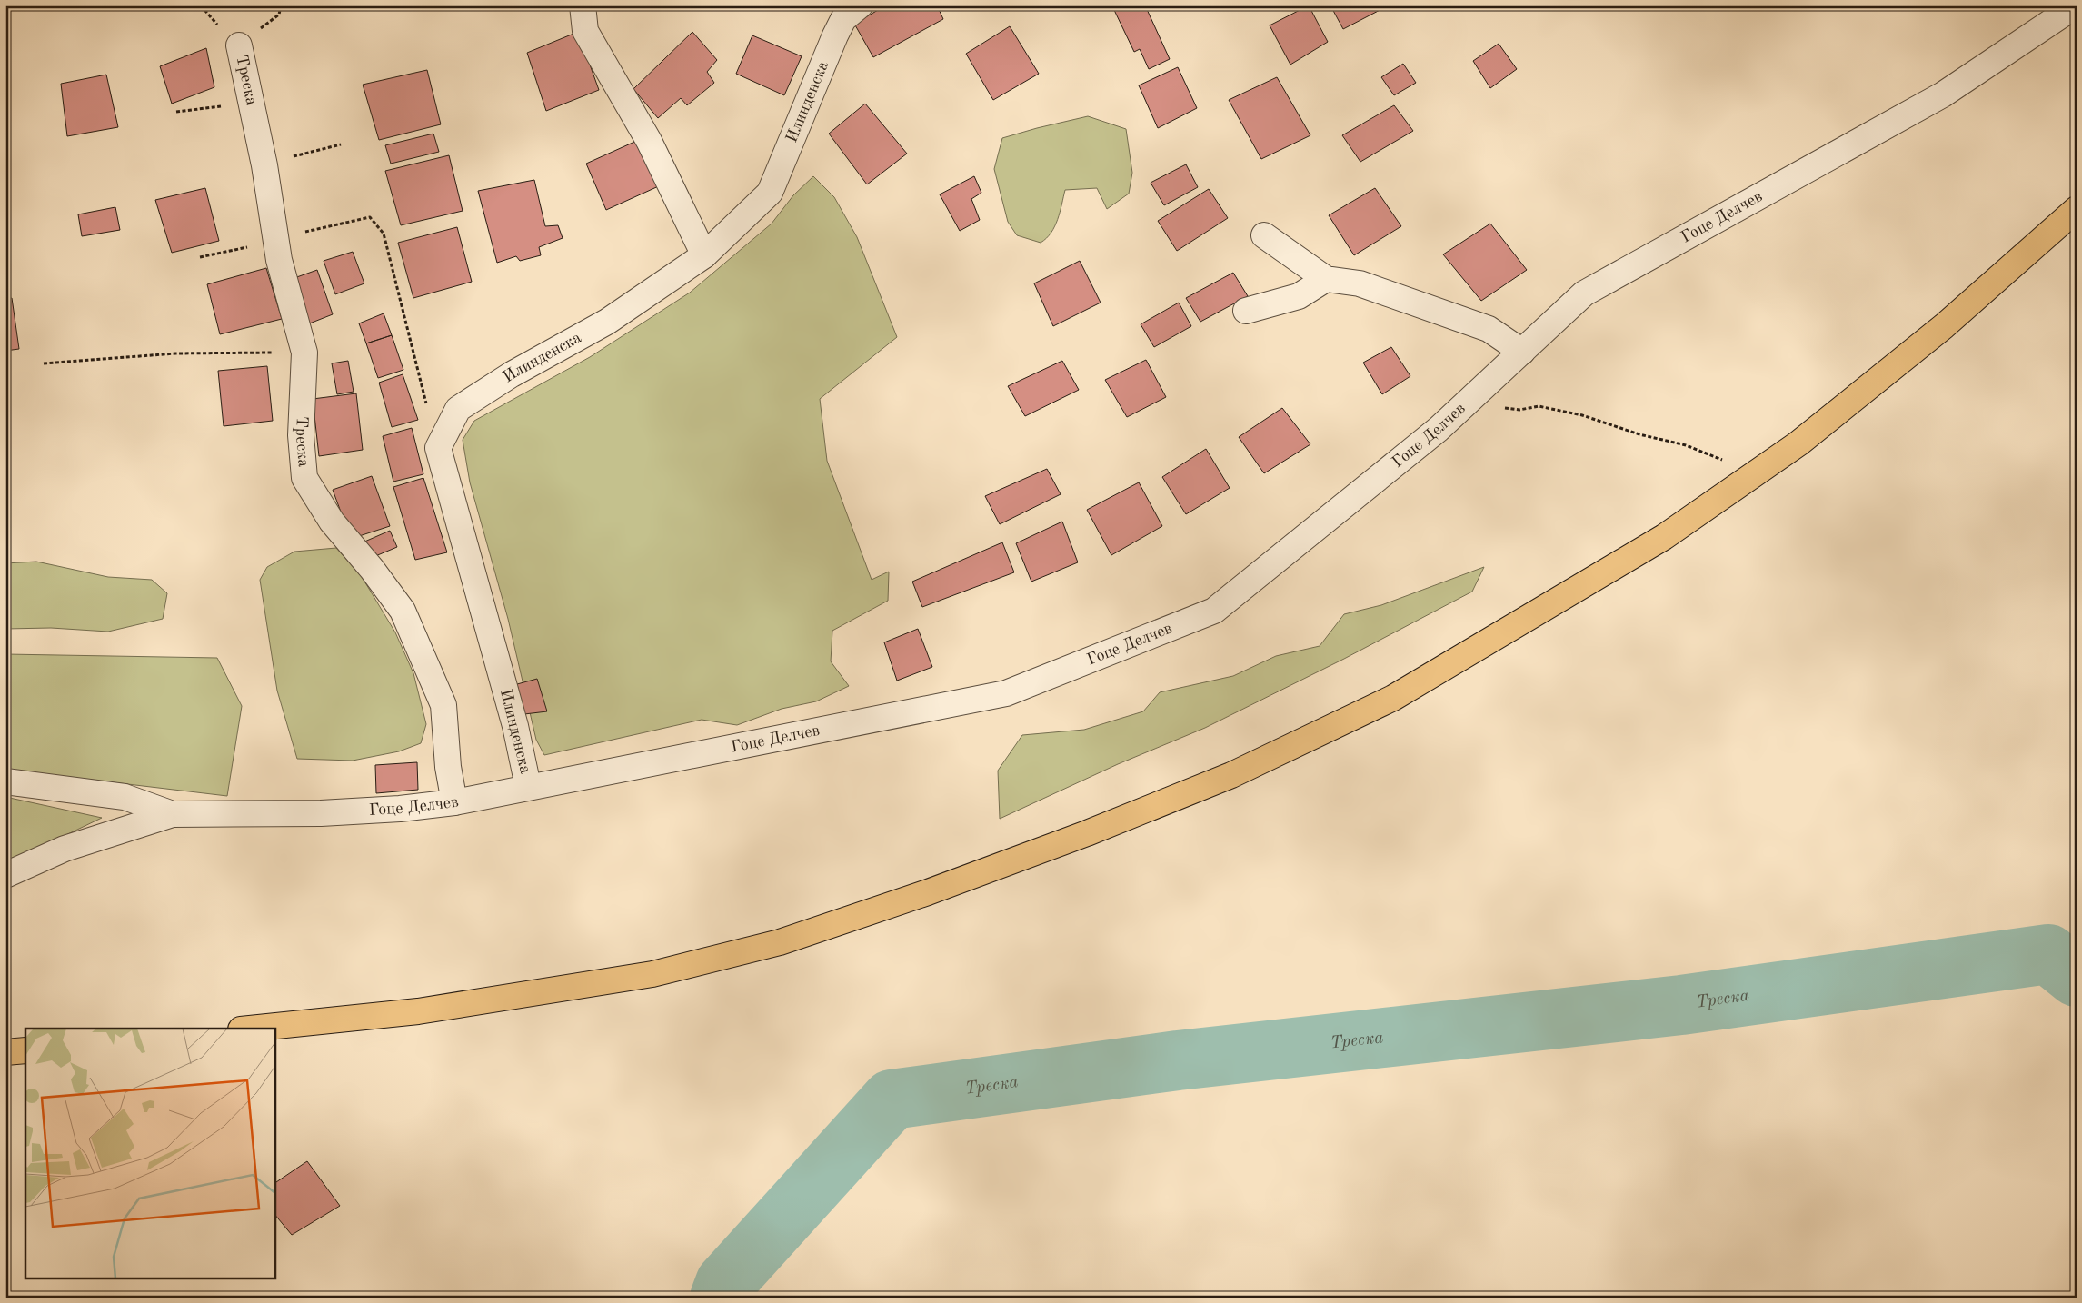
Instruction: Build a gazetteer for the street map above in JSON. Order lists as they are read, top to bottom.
{
  "streets": {
    "street": ["Треска", "Илинденска", "Гоце Делчев"]
  },
  "crossings": [
    ["Треска", "Гоце Делчев"],
    ["Илинденска", "Гоце Делчев"]
  ],
  "water": ["Треска"]
}
